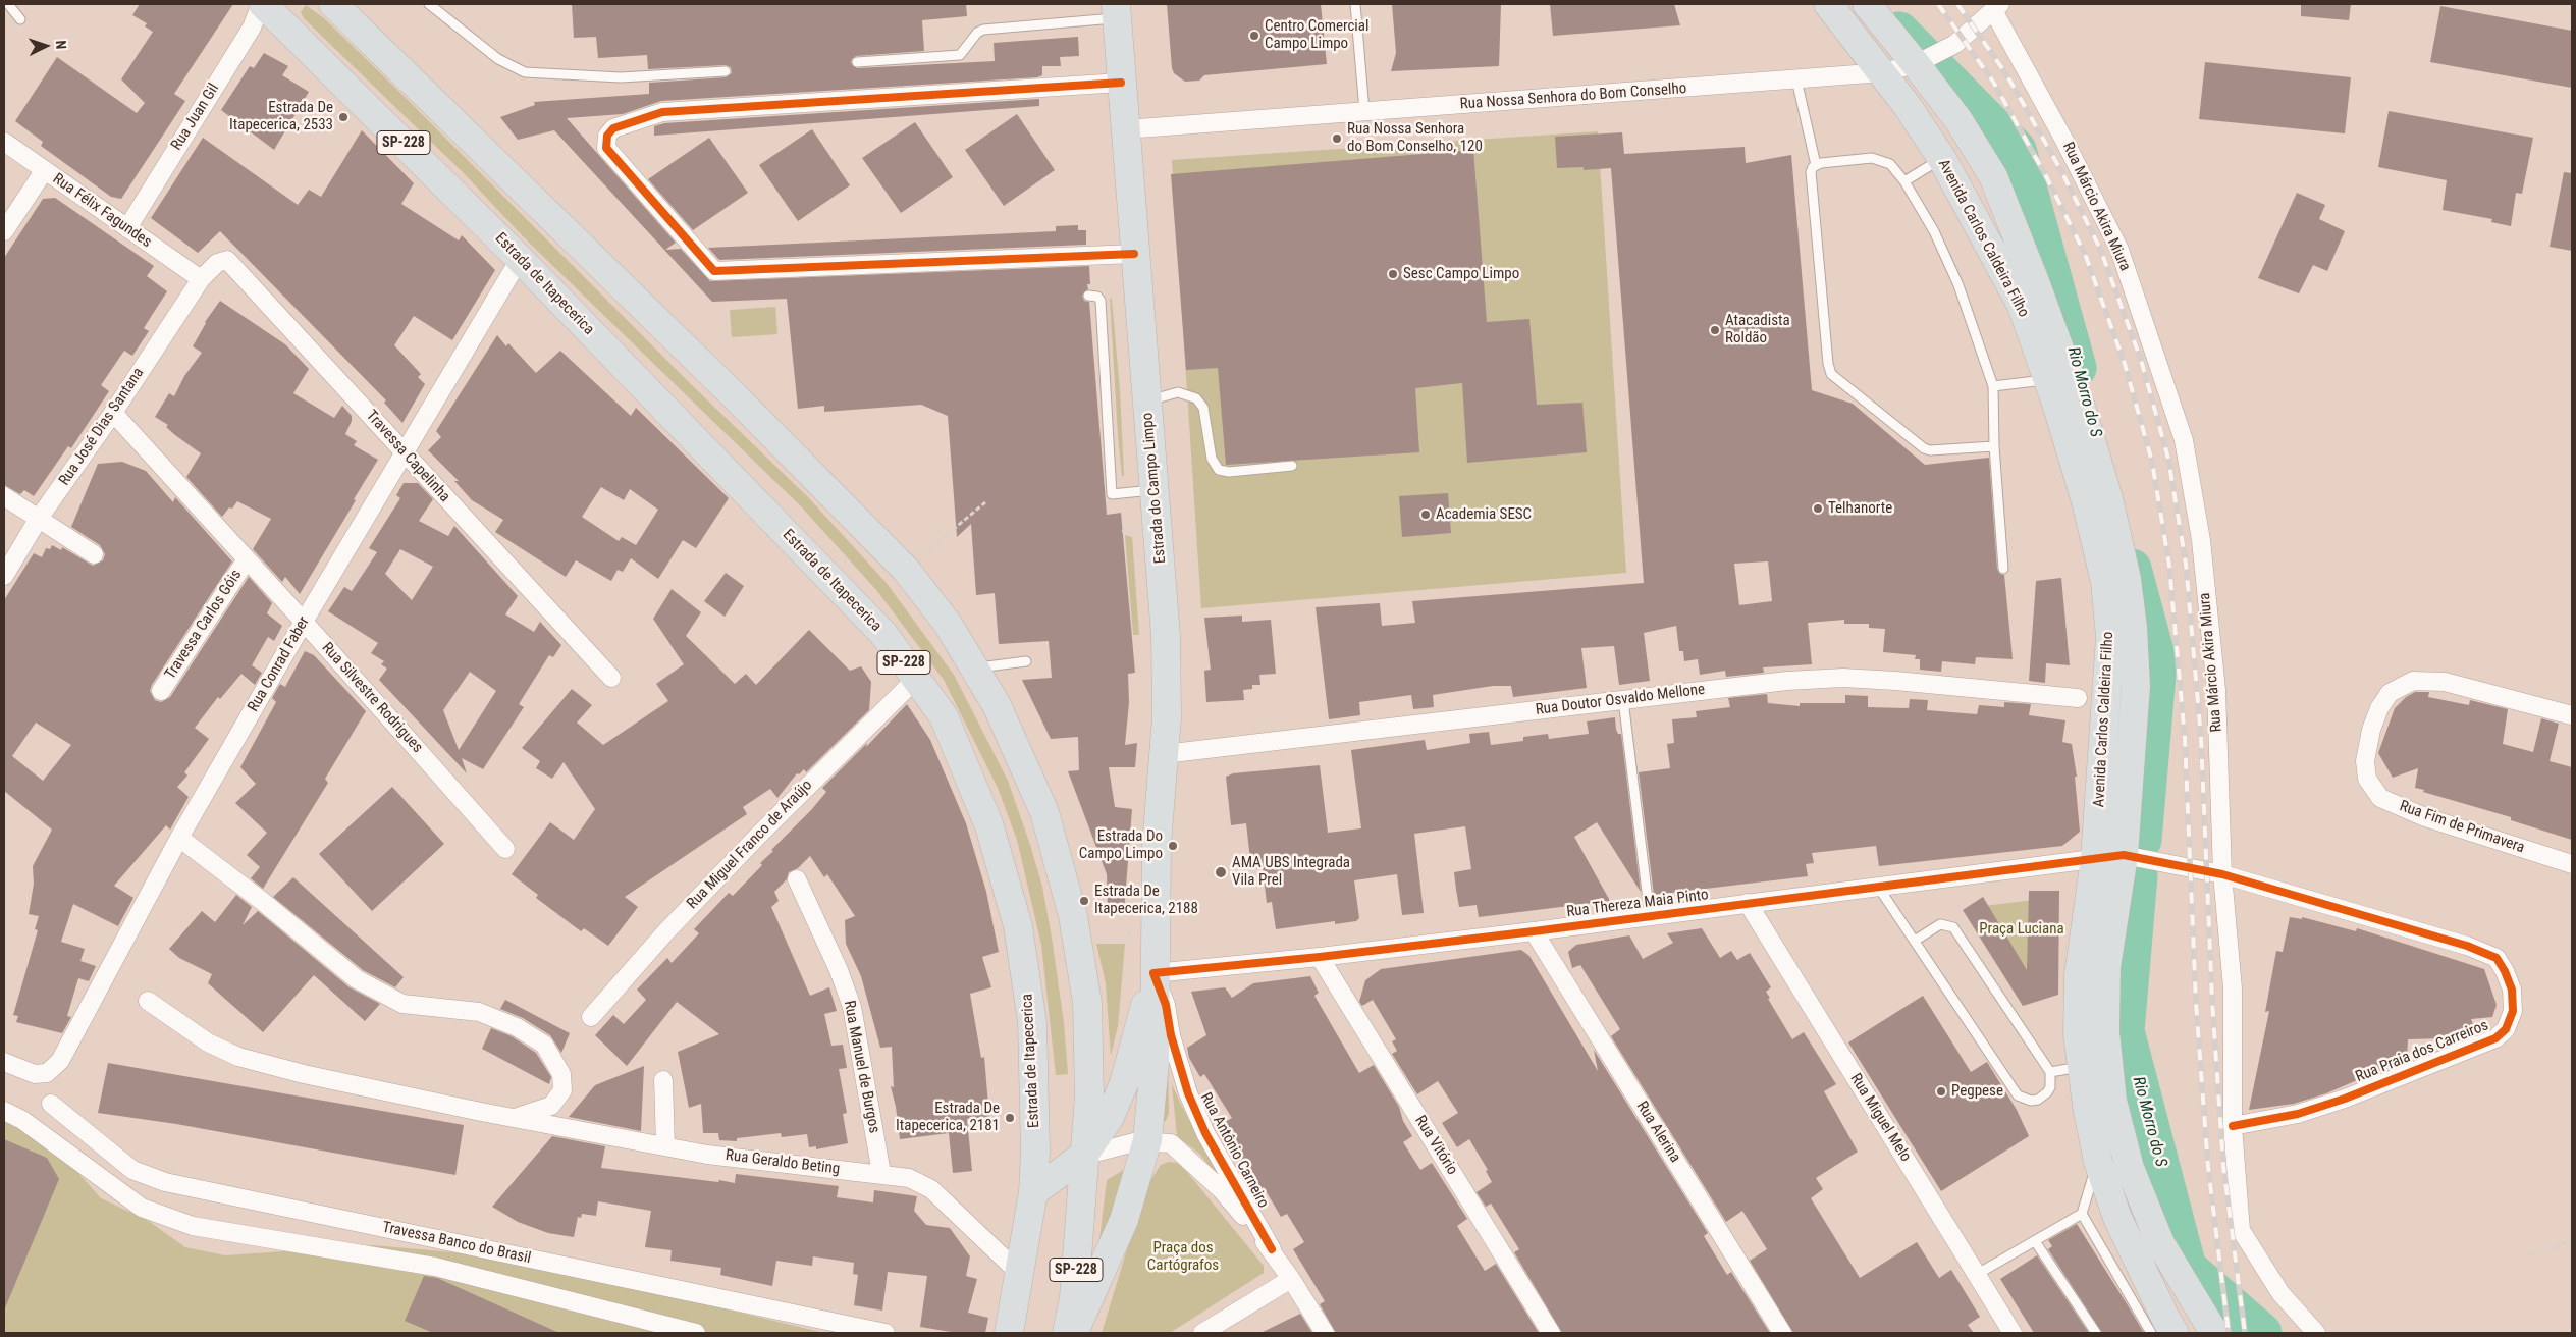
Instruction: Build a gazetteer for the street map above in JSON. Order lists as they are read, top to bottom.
{
  "streets": {
    "main road": [
      "SP-228",
      "Avenida Carlos Caldeira Filho",
      "Estrada de Itapecerica",
      "Estrada do Campo Limpo"
    ],
    "street": [
      "Rua Nossa Senhora do Bom Conselho",
      "Rua Juan Gil",
      "Rua Márcio Akira Miura",
      "Rua Félix Fagundes",
      "Rua José Dias Santana",
      "Travessa Capelinha",
      "Travessa Carlos Góis",
      "Rua Conrad Faber",
      "Rua Silvestre Rodrigues",
      "Rua Doutor Osvaldo Mellone",
      "Rua Fim de Primavera",
      "Rua Miguel Franco de Araújo",
      "Rua Thereza Maia Pinto",
      "Rua Praia dos Carreiros",
      "Rua Manuel de Burgos",
      "Rua Miguel Melo",
      "Rua Alerina",
      "Rua Vitório",
      "Rua Antônio Carneiro",
      "Rua Geraldo Beting",
      "Travessa Banco do Brasil"
    ]
  },
  "crossings": [
    ["Rua Nossa Senhora do Bom Conselho", "Rua Márcio Akira Miura"],
    ["Rua Nossa Senhora do Bom Conselho", "Avenida Carlos Caldeira Filho"],
    ["Rua Nossa Senhora do Bom Conselho", "Estrada do Campo Limpo"],
    ["Rua Juan Gil", "Rua Félix Fagundes"],
    ["Rua Juan Gil", "Estrada de Itapecerica"],
    ["SP-228", "Estrada do Campo Limpo"],
    ["SP-228", "Rua Antônio Carneiro"],
    ["Rua Márcio Akira Miura", "Rua Praia dos Carreiros"],
    ["Rua Félix Fagundes", "Rua José Dias Santana"],
    ["Rua Félix Fagundes", "Travessa Capelinha"],
    ["Avenida Carlos Caldeira Filho", "Rua Thereza Maia Pinto"],
    ["Avenida Carlos Caldeira Filho", "Rua Praia dos Carreiros"],
    ["Estrada de Itapecerica", "Estrada do Campo Limpo"],
    ["Estrada de Itapecerica", "Rua Conrad Faber"],
    ["Estrada de Itapecerica", "Rua Miguel Franco de Araújo"],
    ["Estrada de Itapecerica", "Rua Geraldo Beting"],
    ["Rua José Dias Santana", "Travessa Capelinha"],
    ["Rua José Dias Santana", "Rua Silvestre Rodrigues"],
    ["Travessa Capelinha", "Rua Conrad Faber"],
    ["Estrada do Campo Limpo", "Rua Doutor Osvaldo Mellone"],
    ["Estrada do Campo Limpo", "Rua Thereza Maia Pinto"],
    ["Estrada do Campo Limpo", "Rua Antônio Carneiro"],
    ["Travessa Carlos Góis", "Rua Silvestre Rodrigues"],
    ["Rua Conrad Faber", "Rua Silvestre Rodrigues"],
    ["Rua Thereza Maia Pinto", "Rua Praia dos Carreiros"],
    ["Rua Thereza Maia Pinto", "Rua Miguel Melo"],
    ["Rua Thereza Maia Pinto", "Rua Alerina"],
    ["Rua Thereza Maia Pinto", "Rua Vitório"],
    ["Rua Thereza Maia Pinto", "Rua Antônio Carneiro"],
    ["Rua Manuel de Burgos", "Rua Geraldo Beting"]
  ],
  "water": ["Rio Morro do S"],
  "parks": ["Praça Luciana", "Praça dos Cartógrafos"],
  "places": [
    "Centro Comercial Campo Limpo",
    "Estrada De Itapecerica, 2533",
    "Rua Nossa Senhora do Bom Conselho, 120",
    "Sesc Campo Limpo",
    "Atacadista Roldão",
    "Telhanorte",
    "Academia SESC",
    "Estrada Do Campo Limpo",
    "AMA UBS Integrada Vila Prel",
    "Estrada De Itapecerica, 2188",
    "Pegpese",
    "Estrada De Itapecerica, 2181"
  ],
  "north": "right"
}
